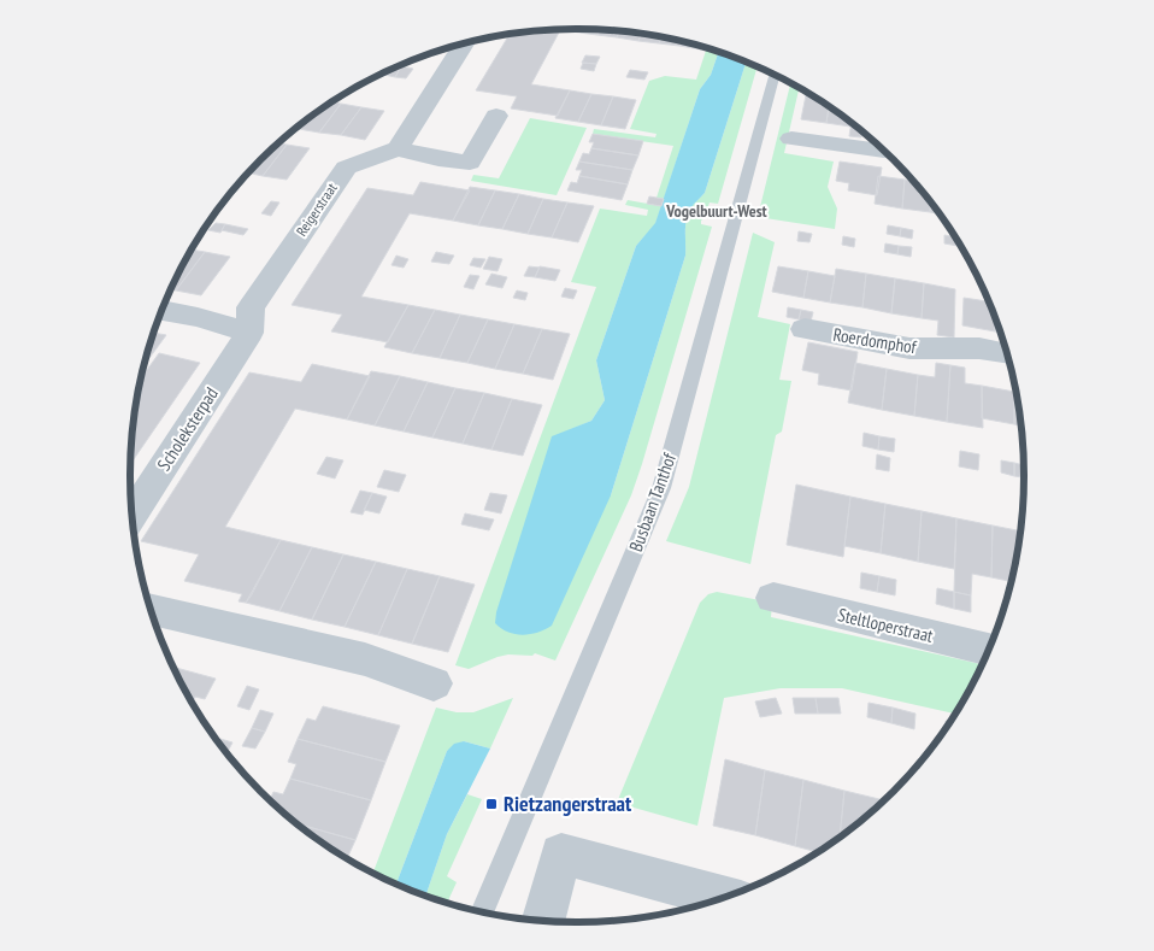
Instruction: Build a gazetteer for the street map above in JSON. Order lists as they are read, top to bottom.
{
  "streets": {
    "street": [
      "Reigerstraat",
      "Roerdomphof",
      "Scholeksterpad",
      "Steltloperstraat"
    ],
    "lane": ["Busbaan Tanthof"]
  },
  "crossings": [
    ["Reigerstraat", "Scholeksterpad"]
  ],
  "districts": ["Vogelbuurt-West"],
  "places": {
    "transit": ["Rietzangerstraat"]
  }
}
